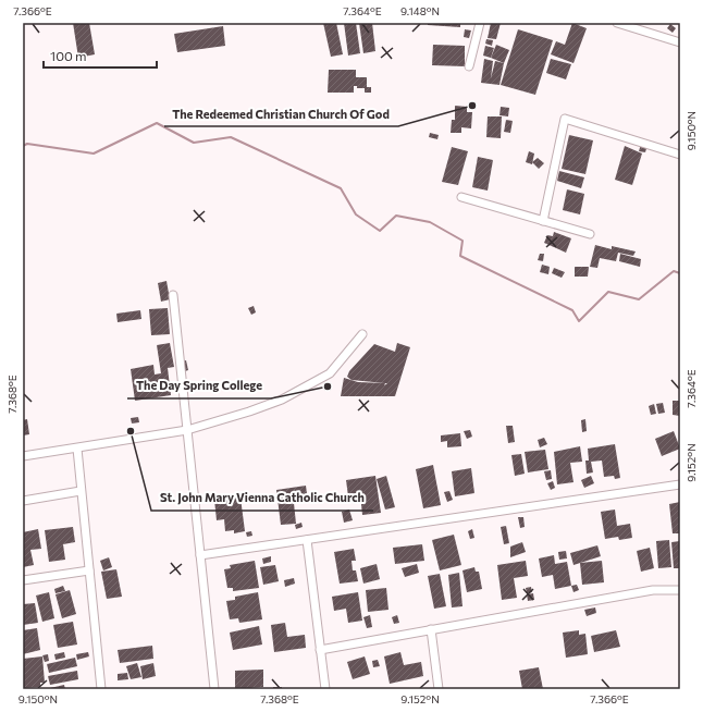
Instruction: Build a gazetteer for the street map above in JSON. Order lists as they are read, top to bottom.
{
  "places": ["The Redeemed Christian Church Of God", "The Day Spring College", "St. John Mary Vienna Catholic Church"],
  "scale_bar": "100 m",
  "coordinates": [
    "7.366°E",
    "7.364°E",
    "9.148°N",
    "9.150°N",
    "7.368°E",
    "9.152°N"
  ]
}
